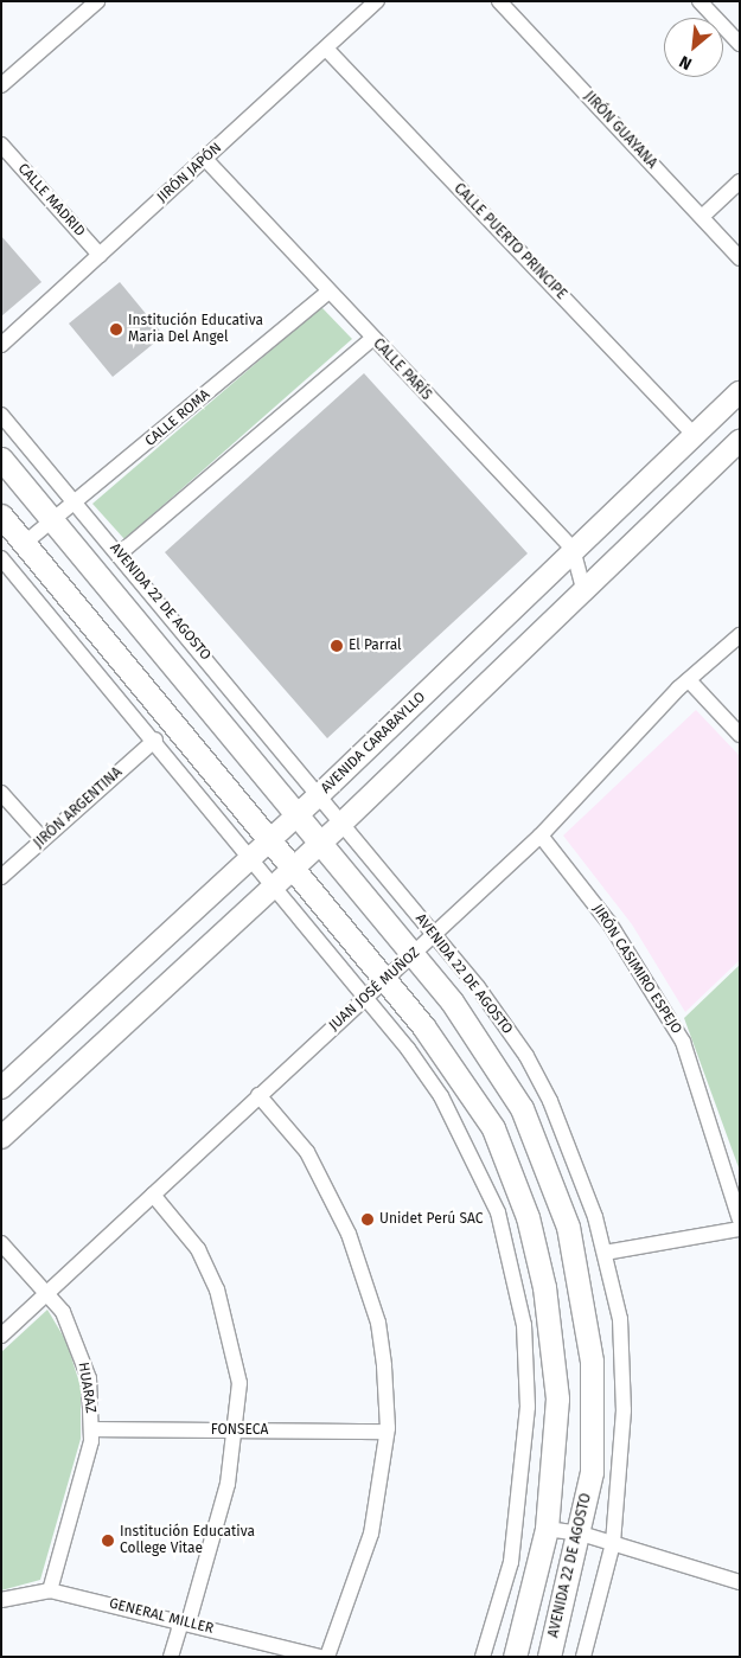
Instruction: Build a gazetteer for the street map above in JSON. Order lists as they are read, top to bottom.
{
  "streets": {
    "main road": ["AVENIDA 22 DE AGOSTO", "AVENIDA CARABAYLLO"],
    "street": [
      "JIRÓN GUAYANA",
      "JIRÓN JAPÓN",
      "CALLE MADRID",
      "CALLE PUERTO PRINCIPE",
      "CALLE PARÍS",
      "CALLE ROMA",
      "JIRÓN ARGENTINA",
      "JIRÓN CASIMIRO ESPEJO",
      "JUAN JOSÉ MUÑOZ",
      "HUARAZ",
      "FONSECA",
      "GENERAL MILLER"
    ]
  },
  "crossings": [
    ["JIRÓN JAPÓN", "CALLE MADRID"],
    ["JIRÓN JAPÓN", "CALLE PUERTO PRINCIPE"],
    ["JIRÓN JAPÓN", "CALLE PARÍS"],
    ["CALLE PUERTO PRINCIPE", "AVENIDA CARABAYLLO"],
    ["CALLE PARÍS", "CALLE ROMA"],
    ["CALLE PARÍS", "AVENIDA CARABAYLLO"],
    ["CALLE ROMA", "AVENIDA 22 DE AGOSTO"],
    ["AVENIDA 22 DE AGOSTO", "AVENIDA CARABAYLLO"],
    ["AVENIDA 22 DE AGOSTO", "JUAN JOSÉ MUÑOZ"],
    ["JIRÓN CASIMIRO ESPEJO", "JUAN JOSÉ MUÑOZ"],
    ["JUAN JOSÉ MUÑOZ", "HUARAZ"],
    ["HUARAZ", "FONSECA"],
    ["HUARAZ", "GENERAL MILLER"]
  ],
  "places": [
    "Institución Educativa Maria Del Angel",
    "El Parral",
    "Unidet Perú SAC",
    "Institución Educativa College Vitae"
  ],
  "north": "bottom left"
}
